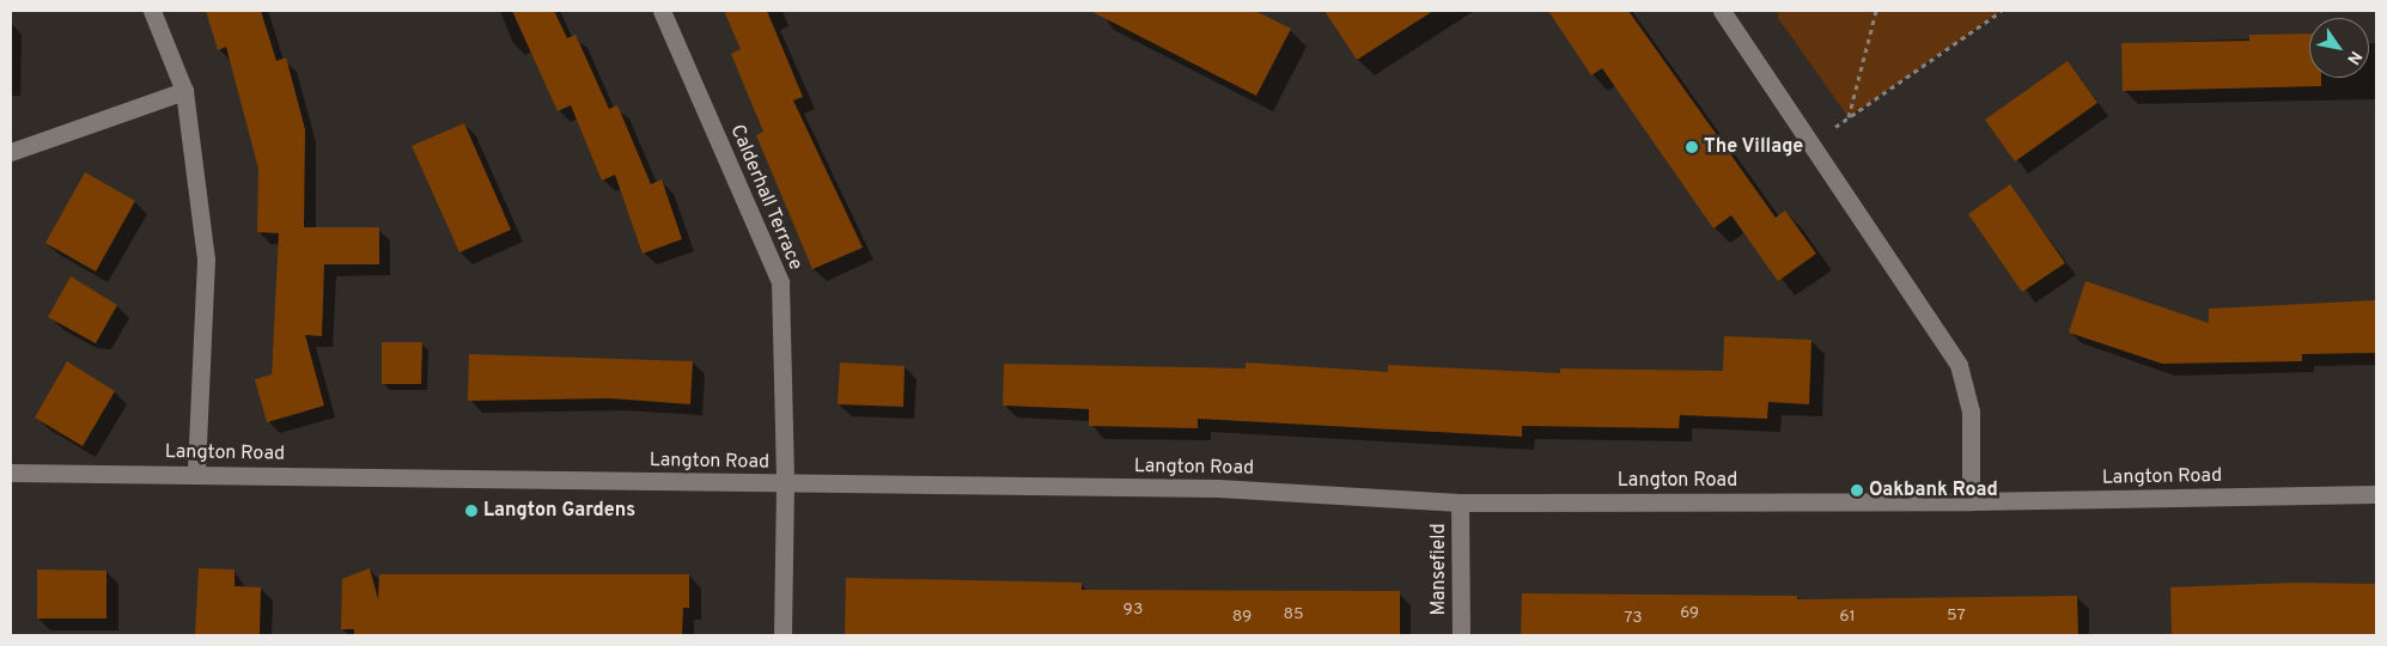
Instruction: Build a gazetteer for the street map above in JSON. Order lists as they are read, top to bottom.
{
  "streets": {
    "street": ["Calderhall Terrace", "Langton Road", "Mansefield"]
  },
  "crossings": [
    ["Calderhall Terrace", "Langton Road"],
    ["Langton Road", "Mansefield"]
  ],
  "places": ["The Village", "Oakbank Road", "Langton Gardens"],
  "house_numbers": [
    "93",
    "69",
    "85",
    "57",
    "89",
    "61",
    "73"
  ],
  "north": "bottom right"
}
